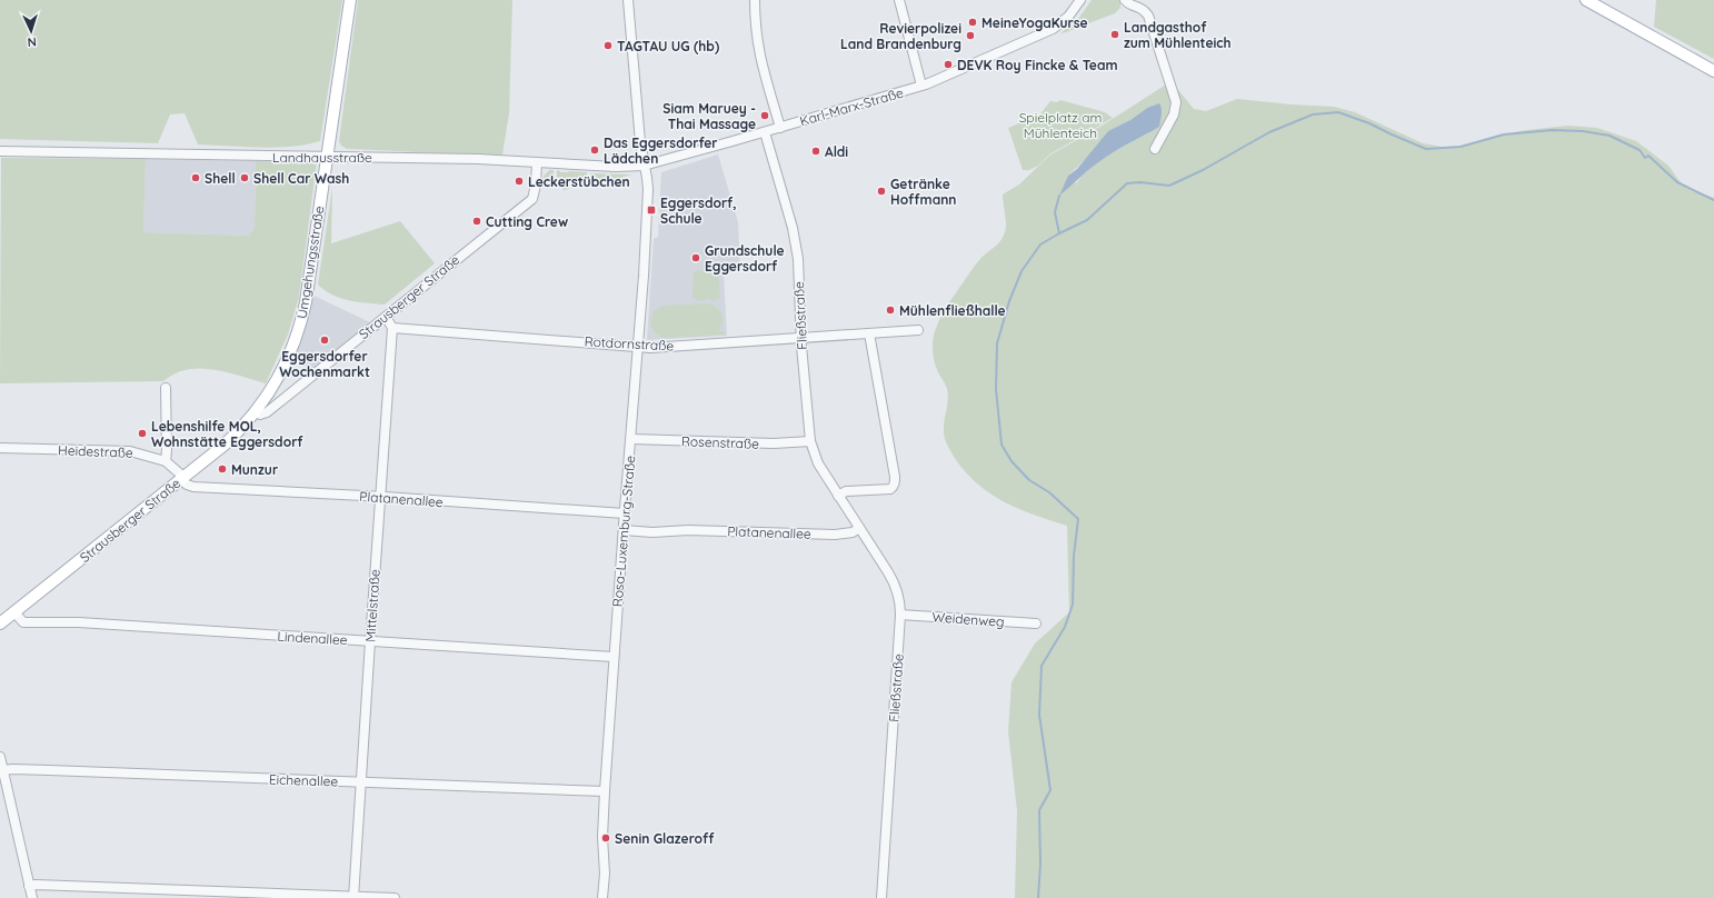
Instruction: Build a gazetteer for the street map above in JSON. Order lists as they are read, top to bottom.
{
  "streets": {
    "main road": ["Umgehungsstraße", "Strausberger Straße"],
    "street": [
      "Karl-Marx-Straße",
      "Landhausstraße",
      "Fließstraße",
      "Rotdornstraße",
      "Rosenstraße",
      "Heidestraße",
      "Platanenallee",
      "Rosa-Luxemburg-Straße",
      "Mittelstraße",
      "Weidenweg",
      "Lindenallee",
      "Eichenallee"
    ]
  },
  "crossings": [
    ["Karl-Marx-Straße", "Landhausstraße"],
    ["Karl-Marx-Straße", "Fließstraße"],
    ["Karl-Marx-Straße", "Rosa-Luxemburg-Straße"],
    ["Landhausstraße", "Umgehungsstraße"],
    ["Landhausstraße", "Strausberger Straße"],
    ["Landhausstraße", "Rosa-Luxemburg-Straße"],
    ["Umgehungsstraße", "Strausberger Straße"],
    ["Strausberger Straße", "Heidestraße"],
    ["Strausberger Straße", "Platanenallee"],
    ["Strausberger Straße", "Lindenallee"],
    ["Fließstraße", "Rotdornstraße"],
    ["Fließstraße", "Rosenstraße"],
    ["Fließstraße", "Platanenallee"],
    ["Fließstraße", "Weidenweg"],
    ["Rotdornstraße", "Rosa-Luxemburg-Straße"],
    ["Rotdornstraße", "Mittelstraße"],
    ["Rosenstraße", "Rosa-Luxemburg-Straße"],
    ["Heidestraße", "Platanenallee"],
    ["Platanenallee", "Rosa-Luxemburg-Straße"],
    ["Platanenallee", "Mittelstraße"],
    ["Rosa-Luxemburg-Straße", "Lindenallee"],
    ["Rosa-Luxemburg-Straße", "Eichenallee"],
    ["Mittelstraße", "Lindenallee"],
    ["Mittelstraße", "Eichenallee"]
  ],
  "parks": ["Spielplatz am Mühlenteich"],
  "places": {
    "other": [
      "MeineYogaKurse",
      "Landgasthof zum Mühlenteich",
      "Revierpolizei Land Brandenburg",
      "TAGTAU UG (hb)",
      "DEVK Roy Fincke & Team",
      "Siam Maruey - Thai Massage",
      "Das Eggersdorfer Lädchen",
      "Aldi",
      "Shell",
      "Shell Car Wash",
      "Leckerstübchen",
      "Getränke Hoffmann",
      "Cutting Crew",
      "Grundschule Eggersdorf",
      "Mühlenfließhalle",
      "Eggersdorfer Wochenmarkt",
      "Lebenshilfe MOL, Wohnstätte Eggersdorf",
      "Munzur",
      "Senin Glazeroff"
    ],
    "transit": ["Eggersdorf, Schule"]
  },
  "north": "bottom"
}
